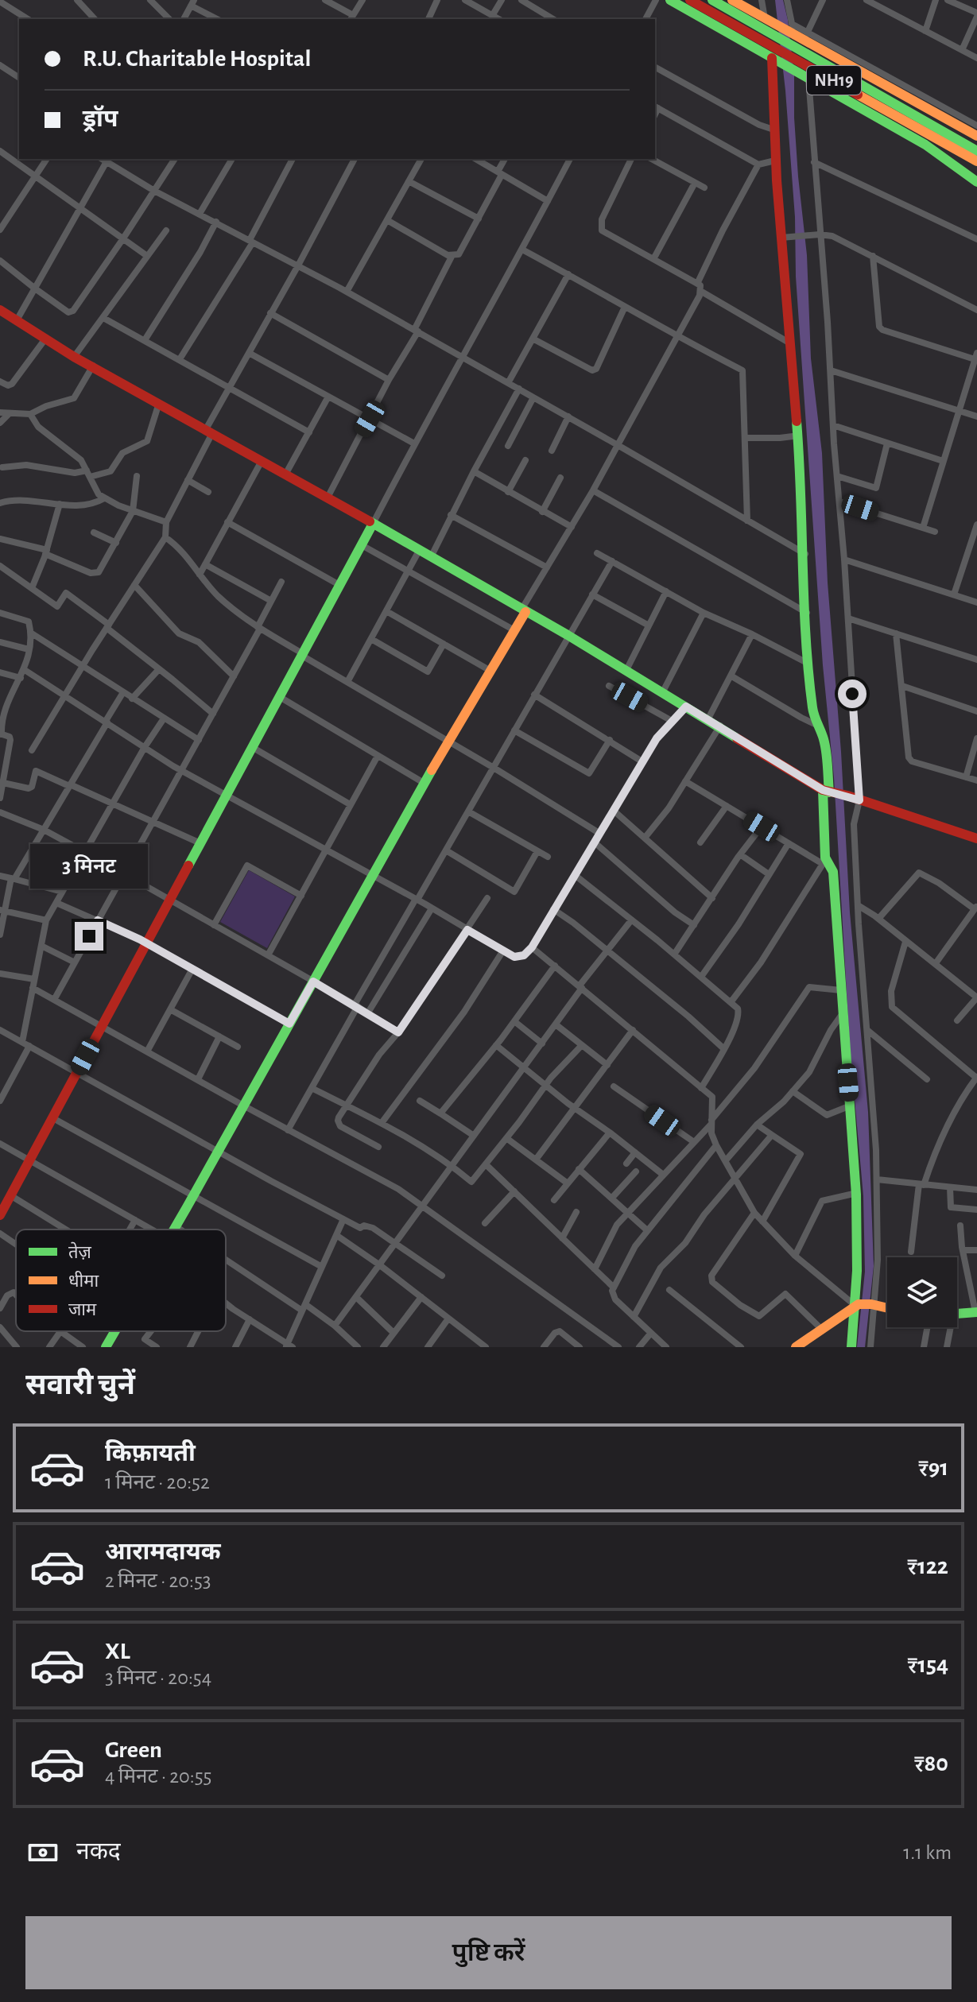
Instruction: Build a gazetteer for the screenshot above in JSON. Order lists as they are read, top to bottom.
{
  "streets": {
    "main road": ["NH19"]
  },
  "legend": ["तेज़", "धीमा", "जाम"],
  "page": {
    "banner": ["R.U. Charitable Hospital", "ड्रॉप"],
    "bubble": "3 मिनट",
    "heading": "सवारी चुनें",
    "list": [
      {
        "name": "किफ़ायती",
        "note": "1 मिनट · 20:52",
        "value": "₹91"
      },
      {
        "name": "आरामदायक",
        "note": "2 मिनट · 20:53",
        "value": "₹122"
      },
      {
        "name": "XL",
        "note": "3 मिनट · 20:54",
        "value": "₹154"
      },
      {
        "name": "Green",
        "note": "4 मिनट · 20:55",
        "value": "₹80"
      }
    ],
    "pay": ["नकद", "1.1 km"],
    "buttons": "पुष्टि करें"
  }
}
